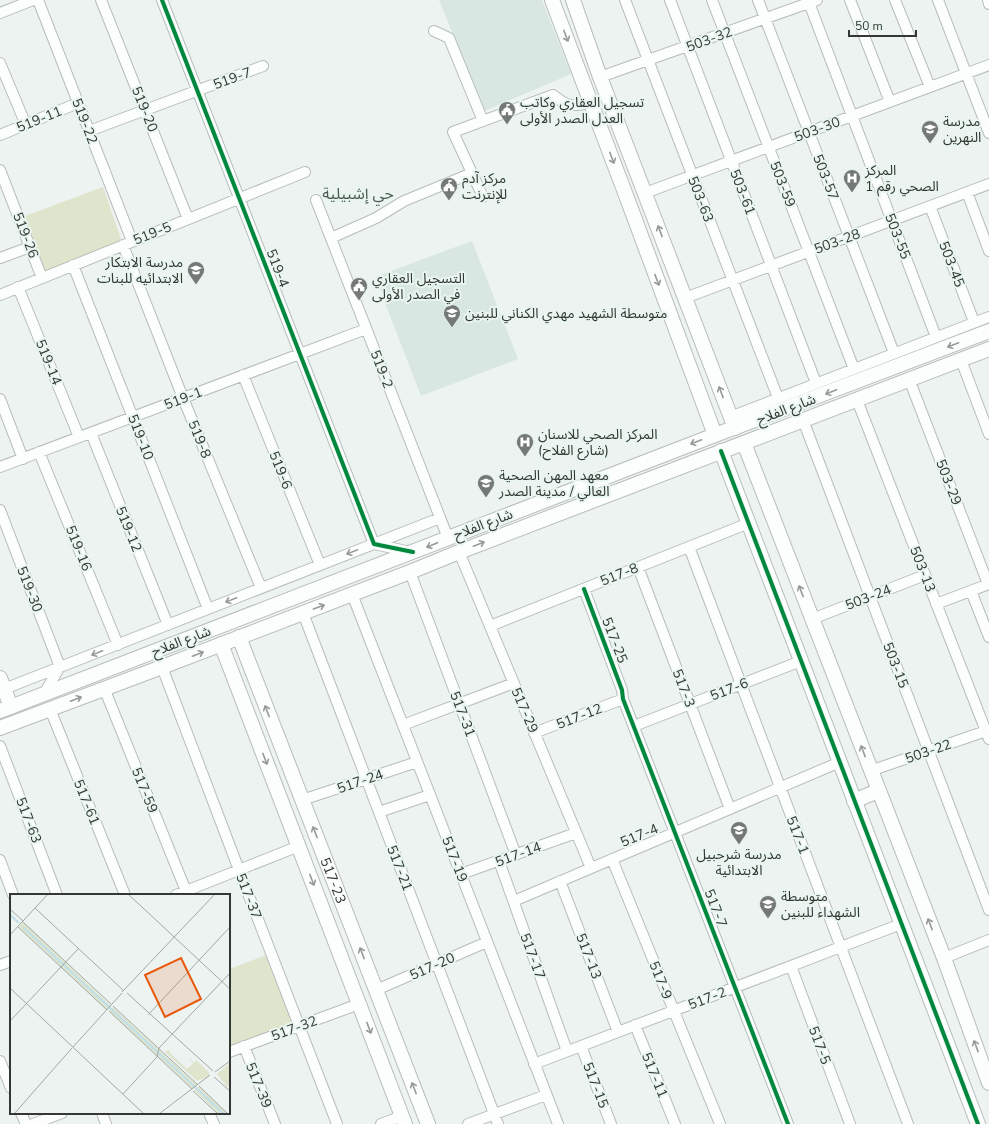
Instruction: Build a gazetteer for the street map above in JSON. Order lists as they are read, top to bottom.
{
  "streets": {
    "street": [
      "503-32",
      "519-7",
      "519-20",
      "519-11",
      "519-22",
      "503-30",
      "503-57",
      "503-59",
      "503-61",
      "503-63",
      "519-5",
      "519-26",
      "503-55",
      "503-28",
      "503-45",
      "519-4",
      "519-14",
      "519-2",
      "519-1",
      "شارع الفلاح",
      "519-10",
      "519-8",
      "519-6",
      "503-29",
      "519-12",
      "519-16",
      "503-13",
      "517-8",
      "519-30",
      "503-24",
      "517-25",
      "503-15",
      "517-3",
      "517-6",
      "517-29",
      "517-31",
      "517-12",
      "503-22",
      "517-24",
      "517-59",
      "517-61",
      "517-63",
      "517-4",
      "517-1",
      "517-14",
      "517-19",
      "517-21",
      "517-23",
      "517-37",
      "517-7",
      "517-17",
      "517-13",
      "517-20",
      "517-9",
      "517-2",
      "517-32",
      "517-5",
      "517-11",
      "517-39",
      "517-15"
    ]
  },
  "crossings": [
    ["503-32", "503-57"],
    ["503-32", "503-59"],
    ["503-32", "503-61"],
    ["503-32", "503-63"],
    ["503-32", "503-55"],
    ["519-7", "519-20"],
    ["519-7", "519-22"],
    ["519-7", "519-4"],
    ["519-20", "519-5"],
    ["519-11", "519-22"],
    ["519-22", "519-5"],
    ["519-22", "519-8"],
    ["503-30", "503-57"],
    ["503-30", "503-59"],
    ["503-30", "503-61"],
    ["503-30", "503-63"],
    ["503-30", "503-55"],
    ["503-57", "503-28"],
    ["503-59", "503-28"],
    ["503-61", "503-28"],
    ["503-63", "503-28"],
    ["503-63", "شارع الفلاح"],
    ["519-5", "519-26"],
    ["519-5", "519-4"],
    ["519-5", "519-14"],
    ["519-5", "519-10"],
    ["519-5", "519-8"],
    ["503-55", "503-28"],
    ["503-28", "503-45"],
    ["519-4", "519-1"],
    ["519-14", "519-1"],
    ["519-2", "519-1"],
    ["519-2", "شارع الفلاح"],
    ["519-1", "519-10"],
    ["519-1", "519-8"],
    ["519-1", "519-6"],
    ["519-1", "519-12"],
    ["519-1", "519-16"],
    ["شارع الفلاح", "503-29"],
    ["شارع الفلاح", "503-13"],
    ["شارع الفلاح", "503-15"],
    ["شارع الفلاح", "517-29"],
    ["شارع الفلاح", "517-31"],
    ["شارع الفلاح", "517-59"],
    ["شارع الفلاح", "517-61"],
    ["شارع الفلاح", "517-19"],
    ["شارع الفلاح", "517-21"],
    ["شارع الفلاح", "517-23"],
    ["شارع الفلاح", "517-37"],
    ["503-13", "503-24"],
    ["503-13", "503-22"],
    ["517-8", "517-25"],
    ["517-8", "517-3"],
    ["517-8", "517-29"],
    ["517-8", "517-1"],
    ["503-24", "503-15"],
    ["517-25", "517-12"],
    ["517-25", "517-7"],
    ["503-15", "503-22"],
    ["517-3", "517-6"],
    ["517-3", "517-4"],
    ["517-6", "517-1"],
    ["517-6", "517-7"],
    ["517-29", "517-12"],
    ["517-29", "517-4"],
    ["517-29", "517-14"],
    ["517-31", "517-14"],
    ["517-12", "517-7"],
    ["517-24", "517-19"],
    ["517-24", "517-21"],
    ["517-24", "517-23"],
    ["517-4", "517-1"],
    ["517-4", "517-7"],
    ["517-4", "517-17"],
    ["517-4", "517-13"],
    ["517-4", "517-9"],
    ["517-1", "517-2"],
    ["517-14", "517-19"],
    ["517-14", "517-17"],
    ["517-19", "517-20"],
    ["517-19", "517-2"],
    ["517-21", "517-20"],
    ["517-23", "517-20"],
    ["517-23", "517-32"],
    ["517-37", "517-32"],
    ["517-7", "517-2"],
    ["517-17", "517-2"],
    ["517-13", "517-2"],
    ["517-9", "517-2"],
    ["517-2", "517-5"],
    ["517-2", "517-11"],
    ["517-2", "517-15"],
    ["517-32", "517-39"]
  ],
  "districts": ["حي إشبيلية"],
  "places": {
    "public building": ["تسجيل العقاري وكاتب العدل الصدر الأولى", "مركز آدم للإنترنت", "التسجيل العقاري في الصدر الأولى"],
    "school or university": [
      "مدرسة النهرين",
      "مدرسة الابتكار الابتدائيه للبنات",
      "متوسطة الشهيد مهدي الكناني للبنين",
      "معهد المهن الصحية العالي / مدينة الصدر",
      "مدرسة شرحبيل الابتدائية",
      "متوسطة الشهداء للبنين"
    ],
    "hospital": ["المركز الصحي رقم 1", "المركز الصحي للاسنان (شارع الفلاح)"]
  },
  "scale_bar": "50 m"
}
